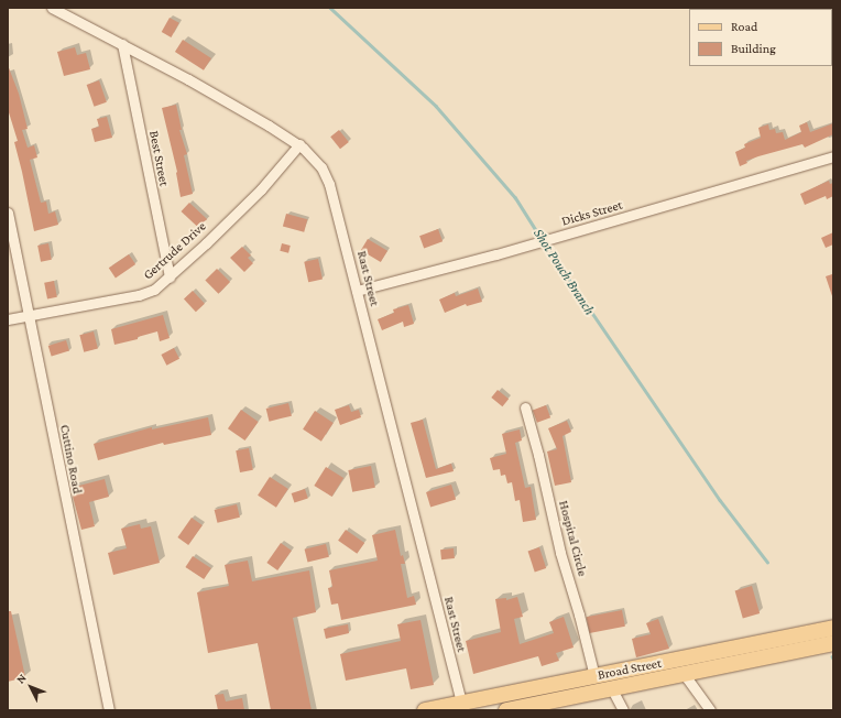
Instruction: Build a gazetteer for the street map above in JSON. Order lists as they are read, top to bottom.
{
  "streets": {
    "main road": ["Broad Street"],
    "street": [
      "Best Street",
      "Dicks Street",
      "Gertrude Drive",
      "Rast Street",
      "Cuttino Road",
      "Hospital Circle"
    ]
  },
  "crossings": [
    ["Best Street", "Gertrude Drive"],
    ["Best Street", "Rast Street"],
    ["Dicks Street", "Rast Street"],
    ["Gertrude Drive", "Rast Street"],
    ["Gertrude Drive", "Cuttino Road"],
    ["Rast Street", "Broad Street"],
    ["Hospital Circle", "Broad Street"]
  ],
  "water": ["Shot Pouch Branch"],
  "legend": ["Road", "Building"],
  "north": "top left"
}
